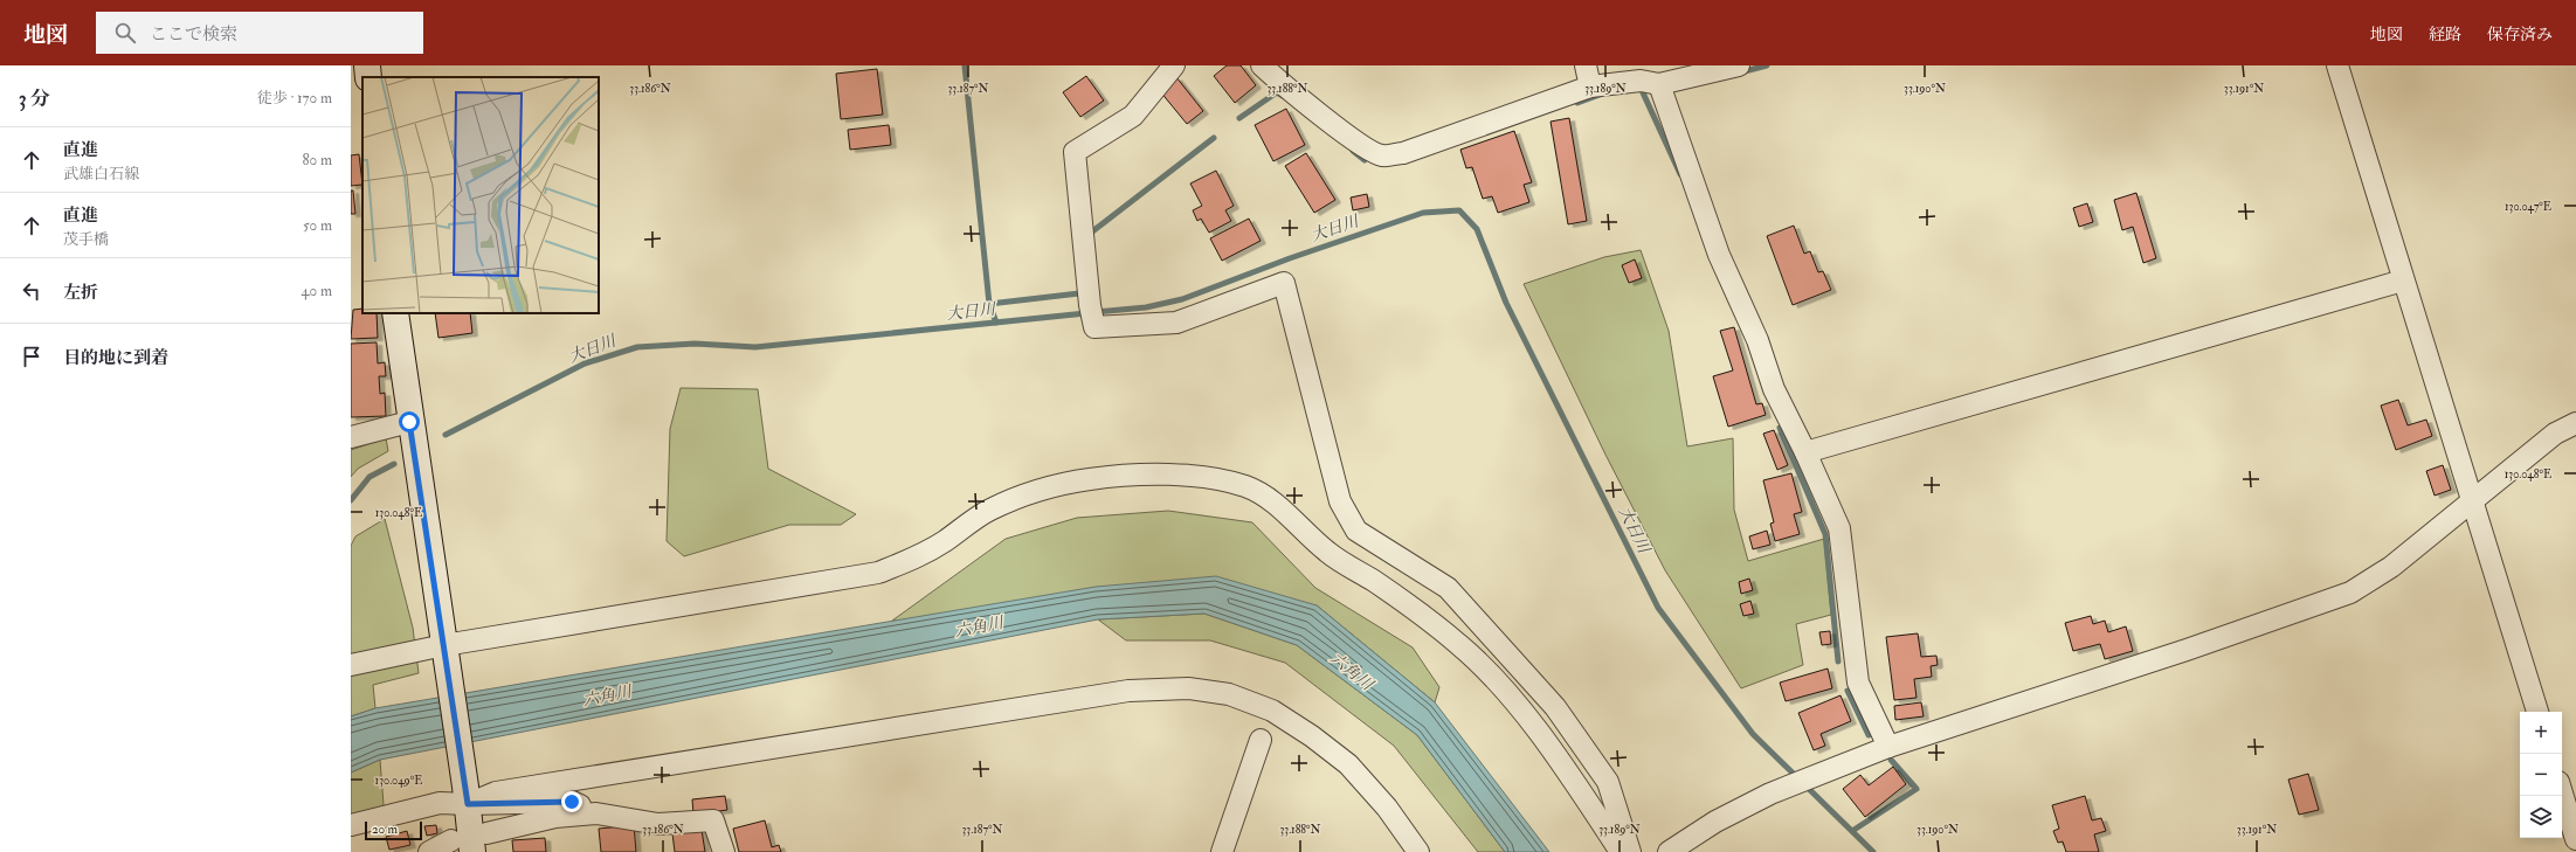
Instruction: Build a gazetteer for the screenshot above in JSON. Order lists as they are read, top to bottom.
{
  "water": ["大日川", "六角川"],
  "scale_bar": "20 m",
  "page": {
    "header": "地図",
    "search": "ここで検索",
    "nav": ["地図", "経路", "保存済み"],
    "heading": ["3 分", "徒歩 · 170 m"],
    "list": [
      ["直進", "武雄白石線", "80 m"],
      ["直進", "茂手橋", "50 m"],
      ["左折", "40 m"],
      "目的地に到着"
    ],
    "map_buttons": ["+", "−"],
    "scale": "20 m"
  },
  "coordinates": [
    "33.186°N",
    "33.187°N",
    "33.188°N",
    "33.189°N",
    "33.190°N",
    "33.191°N",
    "130.047°E",
    "130.048°E",
    "130.049°E"
  ]
}
